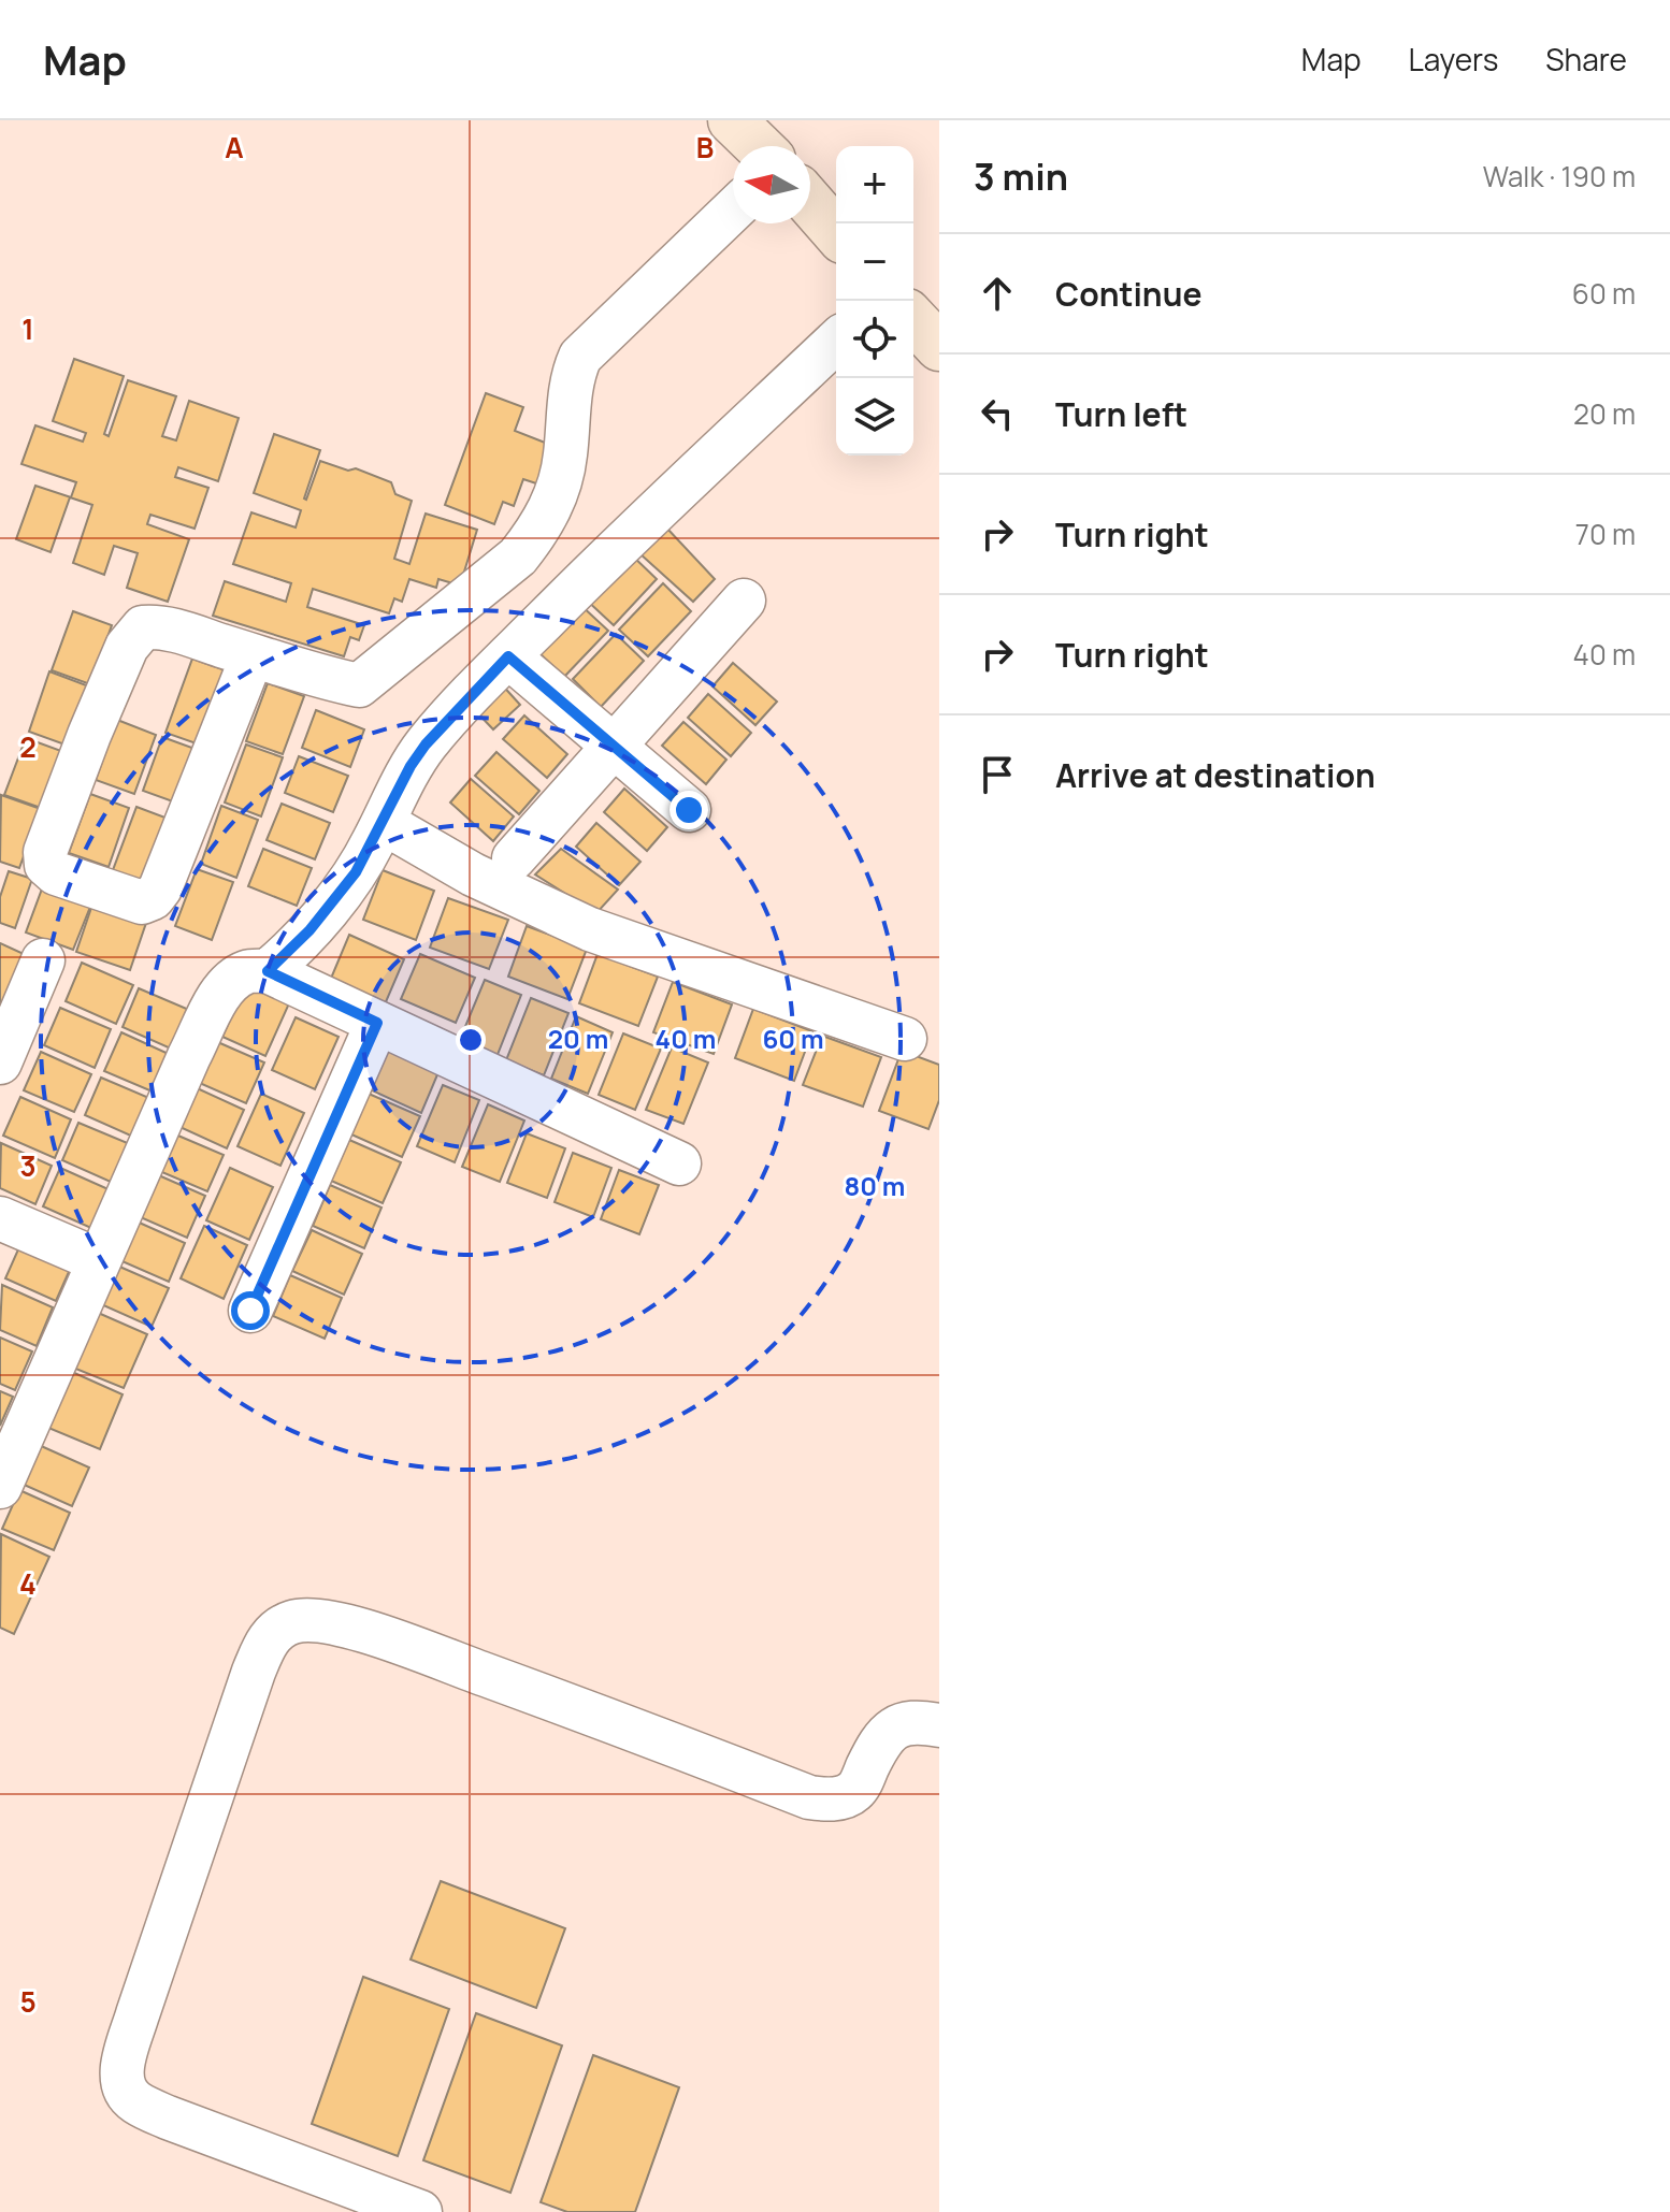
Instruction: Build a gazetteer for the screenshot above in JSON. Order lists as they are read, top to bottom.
{
  "north": "left",
  "page": {
    "header": "Map",
    "nav": ["Map", "Layers", "Share"],
    "heading": ["3 min", "Walk · 190 m"],
    "map_buttons": ["+", "−"],
    "list": [
      ["Continue", "60 m"],
      ["Turn left", "20 m"],
      ["Turn right", "70 m"],
      ["Turn right", "40 m"],
      "Arrive at destination"
    ]
  },
  "grid": {
    "columns": ["A", "B"],
    "rows": [
      "1",
      "2",
      "3",
      "4",
      "5"
    ]
  },
  "rings": [
    "20 m",
    "40 m",
    "60 m",
    "80 m"
  ]
}
